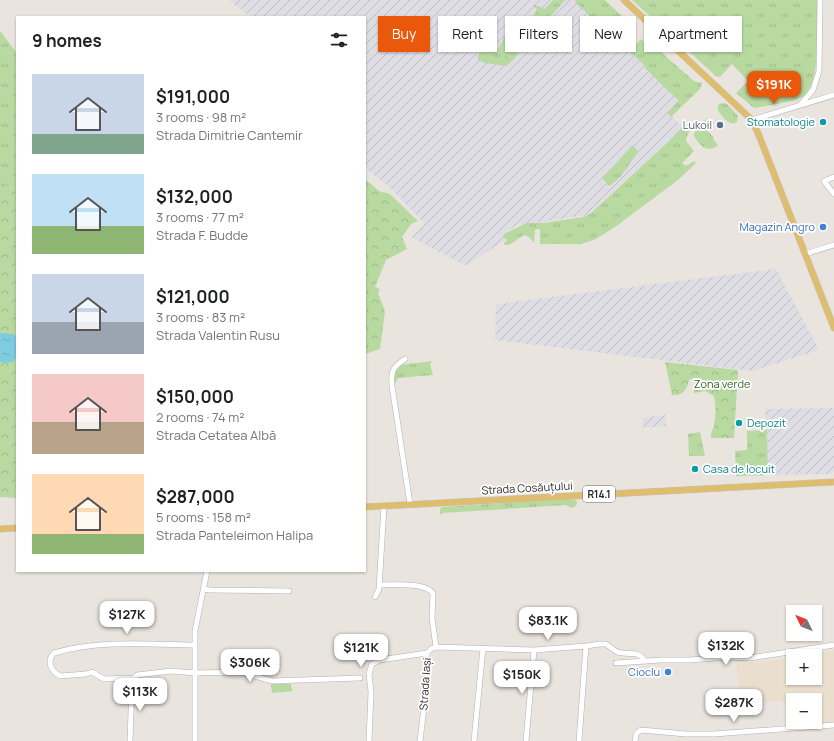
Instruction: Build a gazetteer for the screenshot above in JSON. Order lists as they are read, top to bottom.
{
  "streets": {
    "main road": ["Strada Cosăuțului", "R14.1"],
    "street": ["Strada Iași"]
  },
  "parks": ["Zona verde"],
  "places": [
    "Stomatologie",
    "Lukoil",
    "Magazin Angro",
    "Depozit",
    "Casa de locuit",
    "Cioclu"
  ],
  "north": "top left",
  "page": {
    "chip": [
      "Buy",
      "Rent",
      "Filters",
      "New",
      "Apartment"
    ],
    "heading": "9 homes",
    "list": [
      {
        "name": "$191,000",
        "note": "3 rooms · 98 m² · Strada Dimitrie Cantemir"
      },
      {
        "name": "$132,000",
        "note": "3 rooms · 77 m² · Strada F. Budde"
      },
      {
        "name": "$121,000",
        "note": "3 rooms · 83 m² · Strada Valentin Rusu"
      },
      {
        "name": "$150,000",
        "note": "2 rooms · 74 m² · Strada Cetatea Albă"
      },
      {
        "name": "$287,000",
        "note": "5 rooms · 158 m² · Strada Panteleimon Halipa"
      }
    ],
    "price": [
      "$191K",
      "$127K",
      "$83.1K",
      "$132K",
      "$121K",
      "$306K",
      "$150K",
      "$113K",
      "$287K"
    ],
    "map_buttons": ["+", "−"]
  }
}
